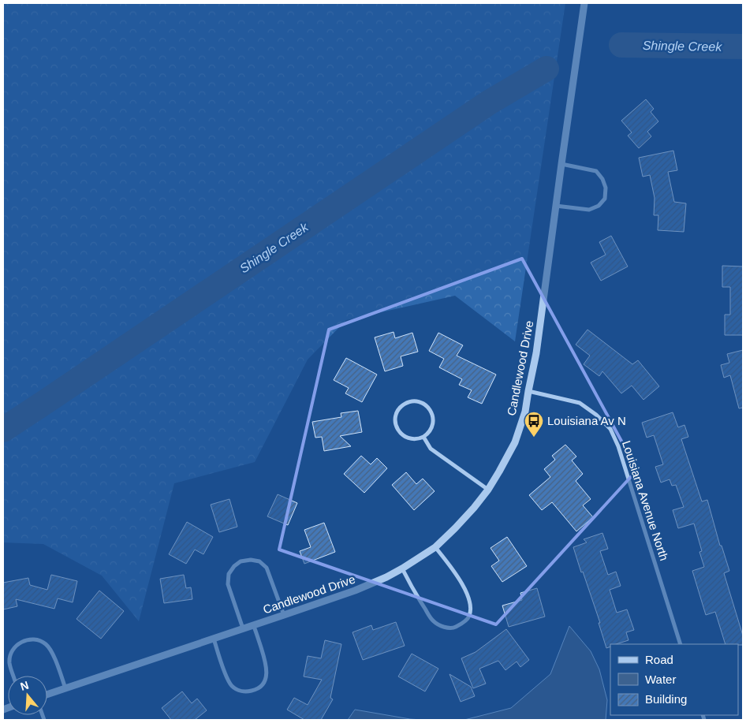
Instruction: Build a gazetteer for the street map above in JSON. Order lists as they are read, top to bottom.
{
  "streets": {
    "street": ["Candlewood Drive", "Louisiana Avenue North"]
  },
  "crossings": [
    ["Candlewood Drive", "Louisiana Avenue North"]
  ],
  "water": ["Shingle Creek"],
  "places": {
    "bus stop": ["Louisiana Av N"]
  },
  "legend": ["Road", "Water", "Building"],
  "north": "top"
}
